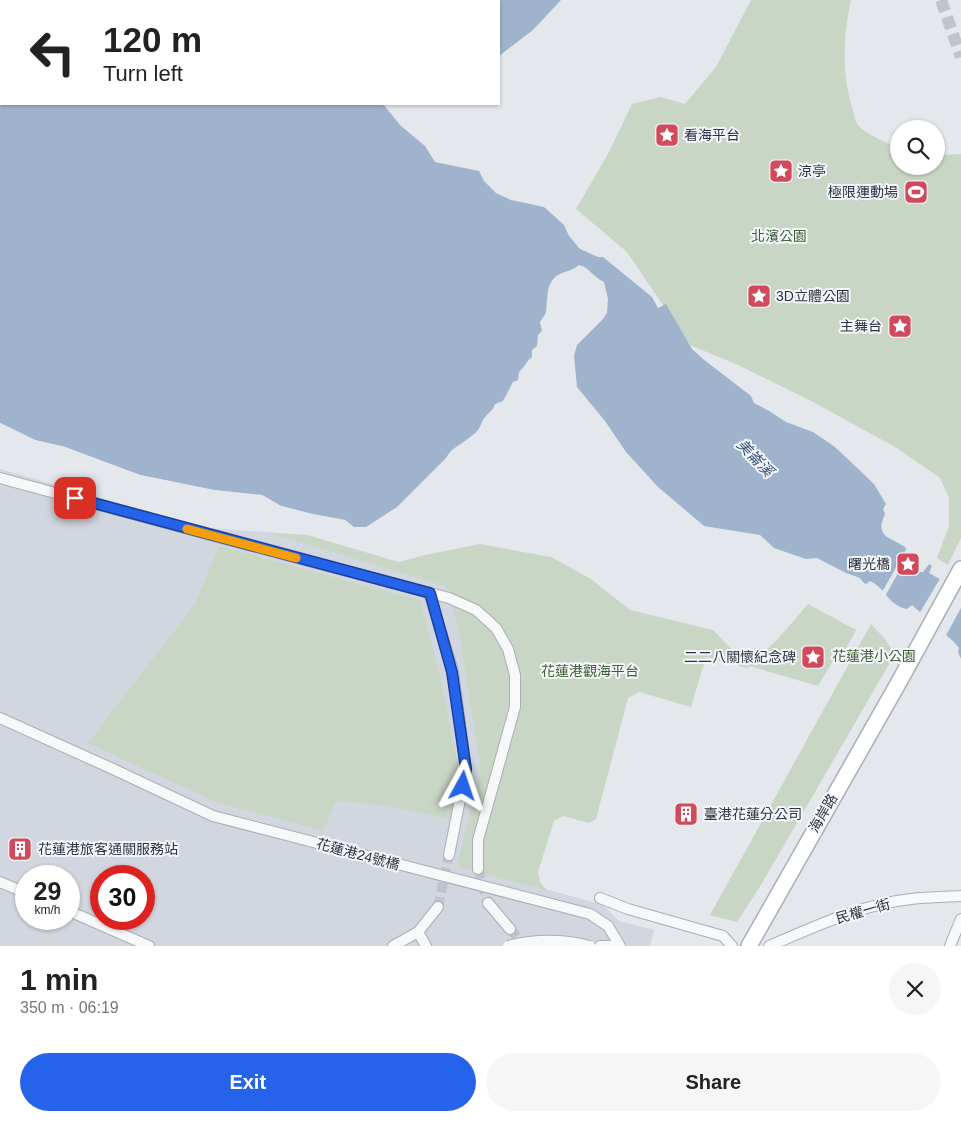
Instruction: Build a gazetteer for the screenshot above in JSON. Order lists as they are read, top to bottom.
{
  "streets": {
    "main road": ["海岸路"],
    "street": ["花蓮港24號橋", "民權一街"]
  },
  "water": ["美崙溪"],
  "parks": ["北濱公園", "花蓮港小公園", "花蓮港觀海平台"],
  "places": {
    "place": [
      "看海平台",
      "涼亭",
      "3D立體公園",
      "主舞台",
      "曙光橋",
      "二二八關懷紀念碑"
    ],
    "sports": ["極限運動場"],
    "building": ["臺港花蓮分公司", "花蓮港旅客通關服務站"]
  },
  "page": {
    "turn": ["120 m", "Turn left"],
    "speed": "29 km/h",
    "limit": "30",
    "heading": ["1 min", "350 m · 06:19"],
    "buttons": ["Exit", "Share"]
  }
}
